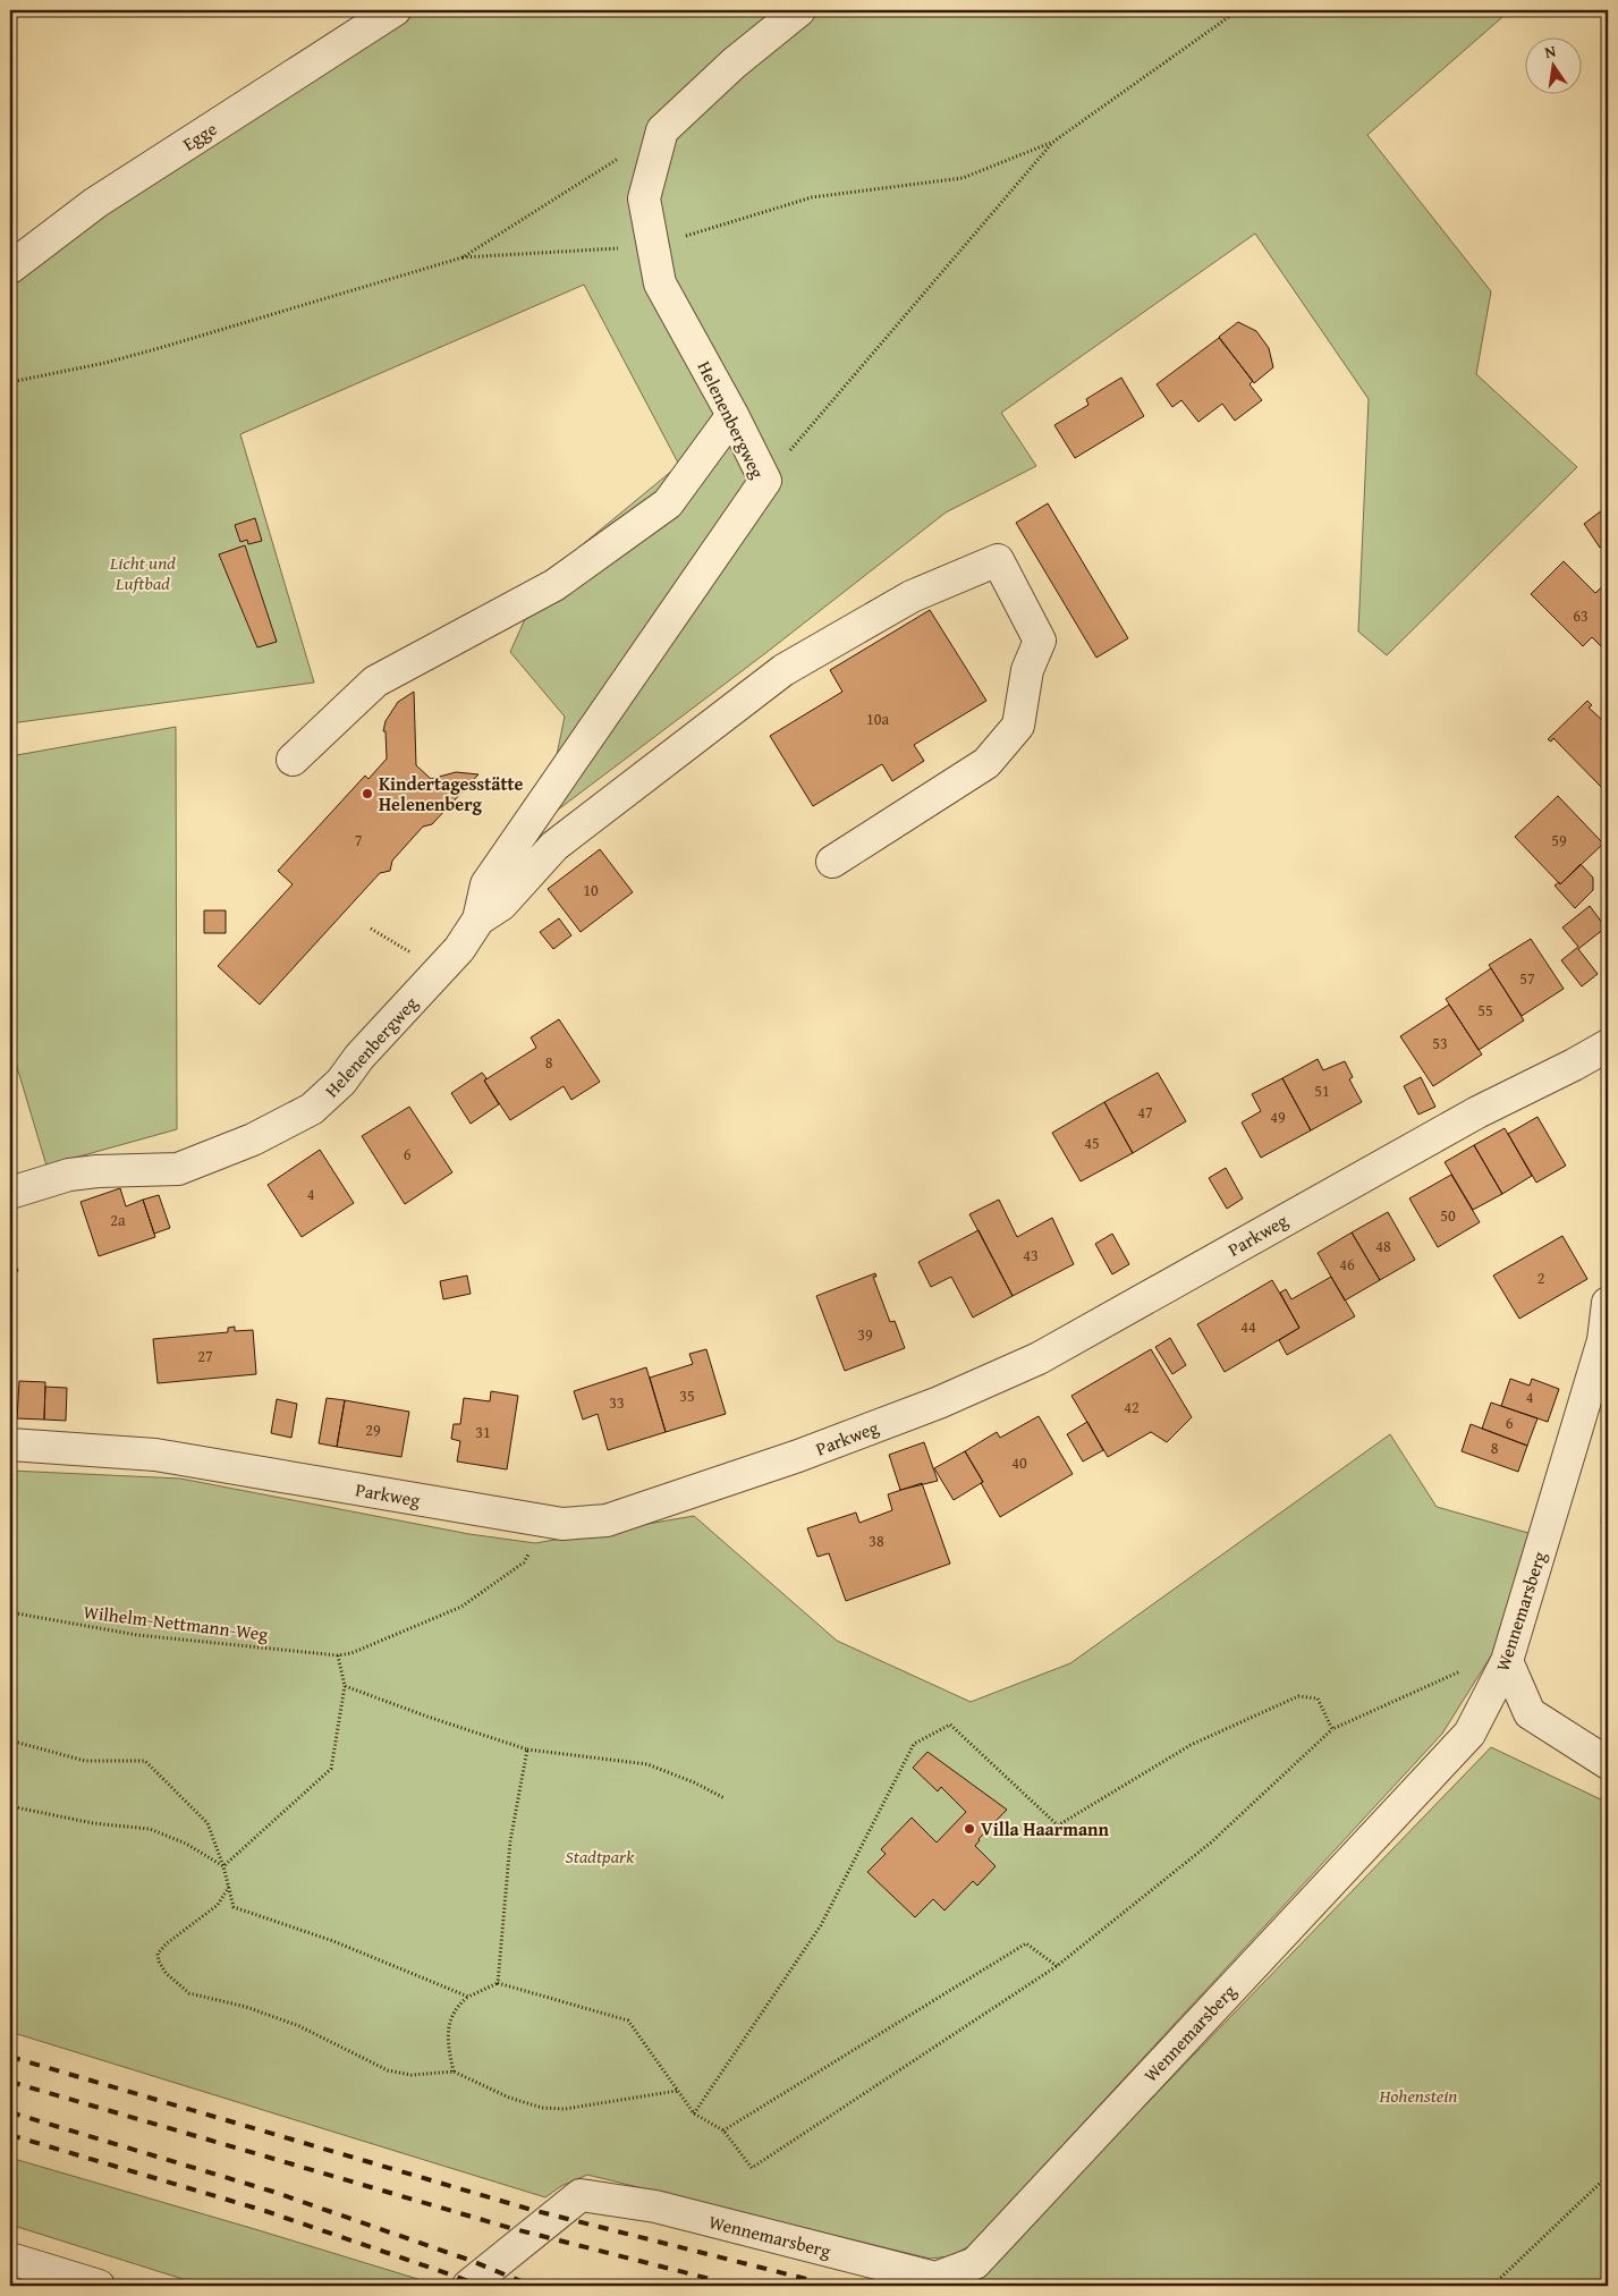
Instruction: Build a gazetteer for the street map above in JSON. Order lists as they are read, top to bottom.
{
  "streets": {
    "street": [
      "Egge",
      "Helenenbergweg",
      "Parkweg",
      "Wennemarsberg"
    ],
    "path": ["Wilhelm-Nettmann-Weg"]
  },
  "parks": ["Licht und Luftbad", "Stadtpark", "Hohenstein"],
  "places": ["Kindertagesstätte Helenenberg", "Villa Haarmann"],
  "house_numbers": [
    "63",
    "10a",
    "7",
    "59",
    "10",
    "57",
    "55",
    "53",
    "8",
    "51",
    "47",
    "49",
    "45",
    "6",
    "4",
    "50",
    "2a",
    "48",
    "43",
    "46",
    "2",
    "44",
    "39",
    "27",
    "35",
    "4",
    "33",
    "42",
    "6",
    "29",
    "31",
    "8",
    "40",
    "38"
  ],
  "north": "top"
}
